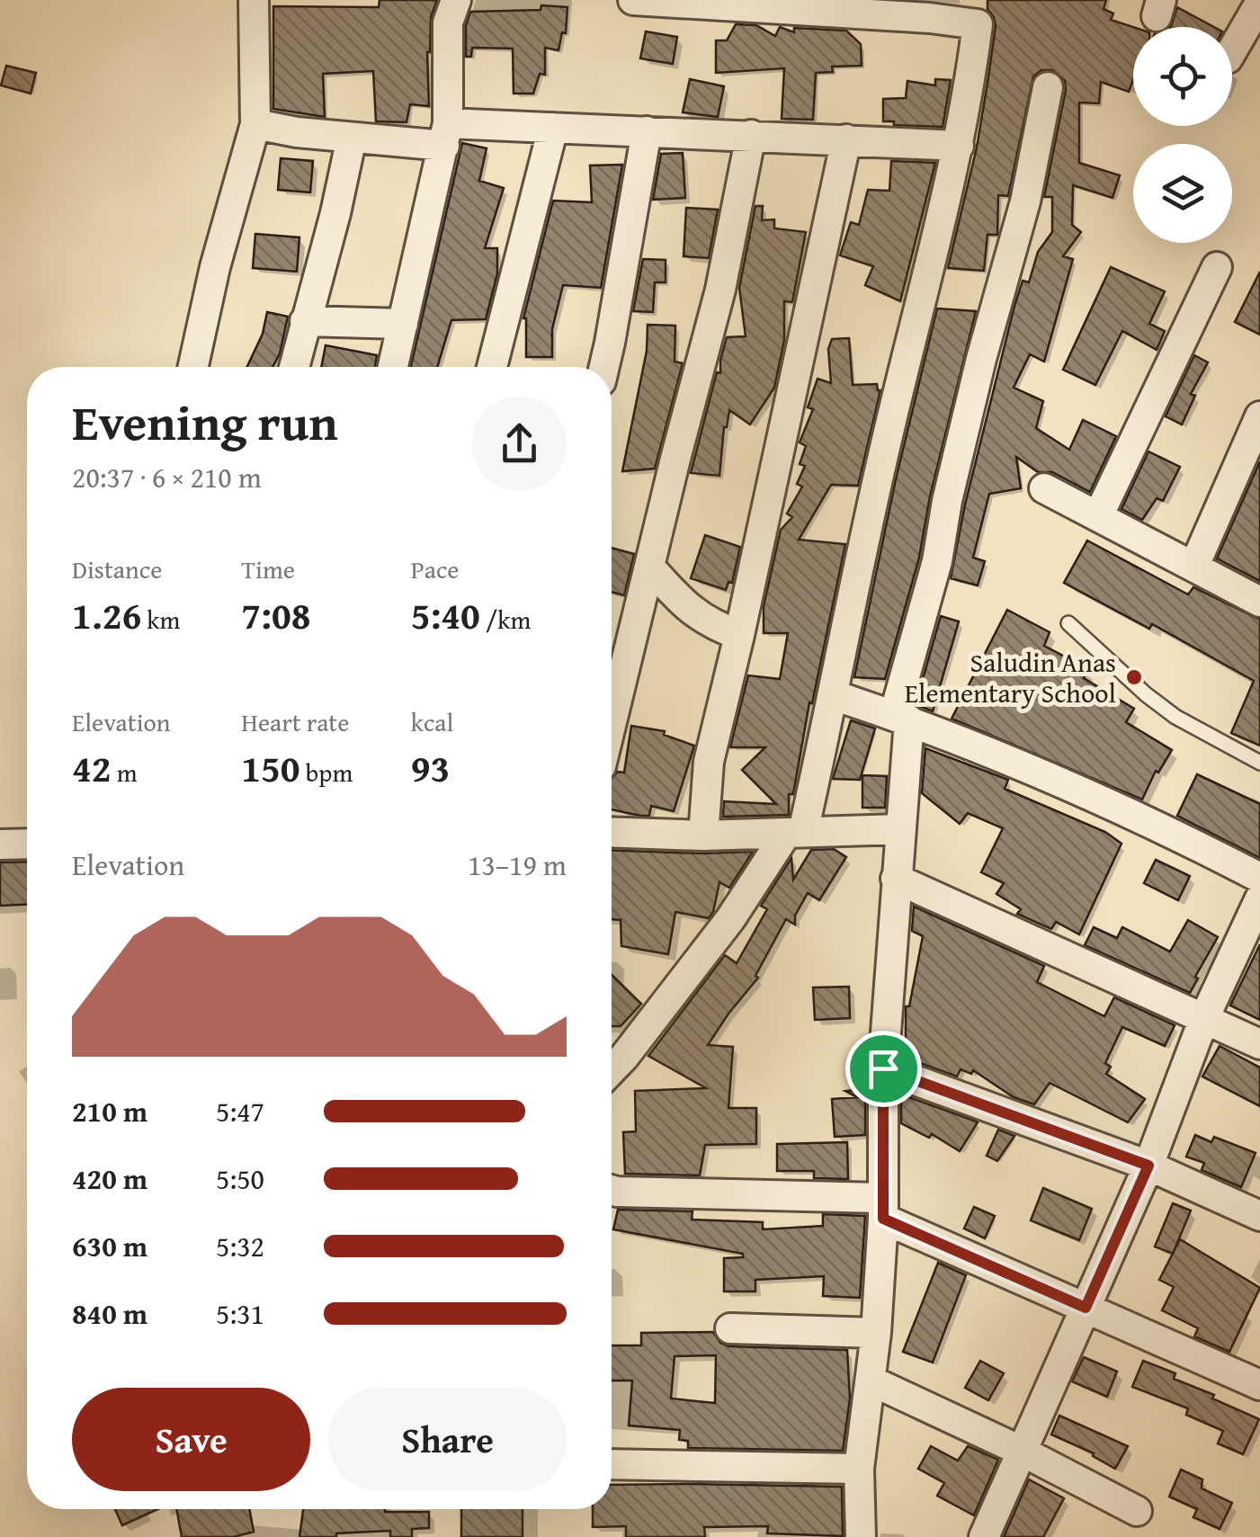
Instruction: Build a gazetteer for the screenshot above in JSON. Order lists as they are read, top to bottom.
{
  "places": ["Saludin Anas Elementary School"],
  "page": {
    "heading": ["Evening run", "20:37 · 6 × 210 m"],
    "stats": [
      ["Distance", "1.26 km"],
      ["Time", "7:08"],
      ["Pace", "5:40 /km"],
      ["Elevation", "42 m"],
      ["Heart rate", "150 bpm"],
      ["kcal", "93"]
    ],
    "chart": ["Elevation", "13–19 m"],
    "list": [
      {
        "name": "210 m",
        "note": "5:47"
      },
      {
        "name": "420 m",
        "note": "5:50"
      },
      {
        "name": "630 m",
        "note": "5:32"
      },
      {
        "name": "840 m",
        "note": "5:31"
      }
    ],
    "buttons": ["Save", "Share"]
  }
}
